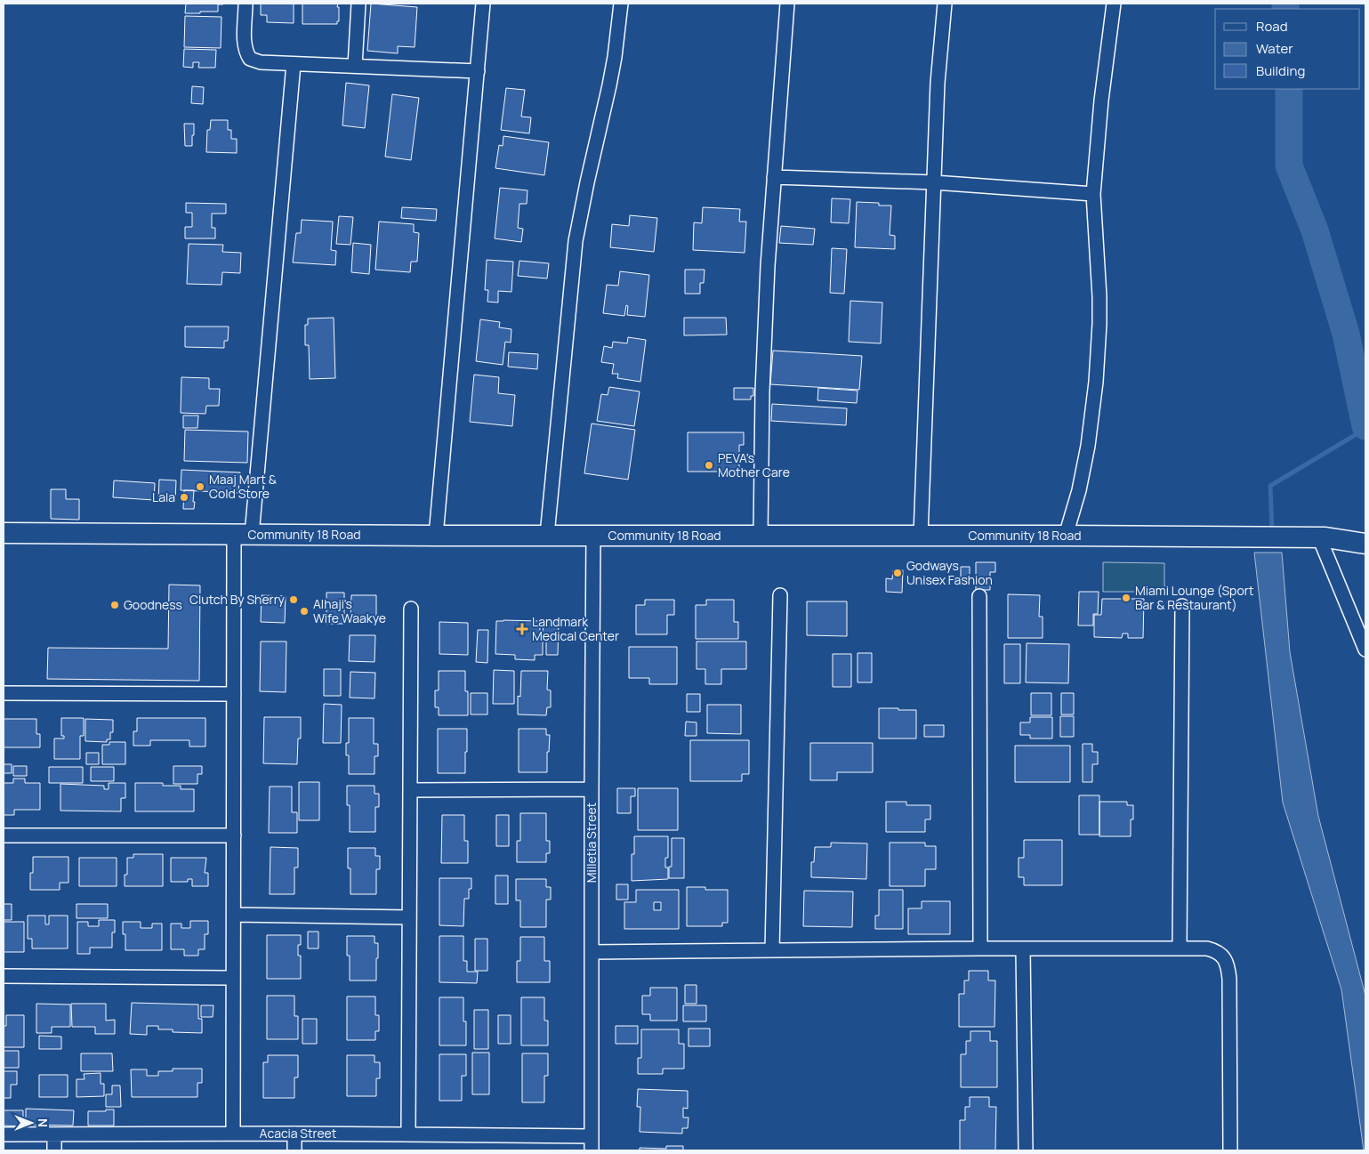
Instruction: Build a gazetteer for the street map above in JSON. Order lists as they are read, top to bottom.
{
  "streets": {
    "main road": ["Community 18 Road"],
    "street": ["Milletia Street", "Acacia Street"]
  },
  "crossings": [
    ["Community 18 Road", "Milletia Street"],
    ["Milletia Street", "Acacia Street"]
  ],
  "places": {
    "other": [
      "PEVA’s Mother Care",
      "Maaj Mart & Cold Store",
      "Lala",
      "Godways Unisex Fashion",
      "Miami Lounge (Sport Bar & Restaurant)",
      "Clutch By Sherry",
      "Goodness",
      "Alhaji’s Wife Waakye"
    ],
    "health": ["Landmark Medical Center"]
  },
  "legend": ["Road", "Water", "Building"],
  "north": "right"
}
